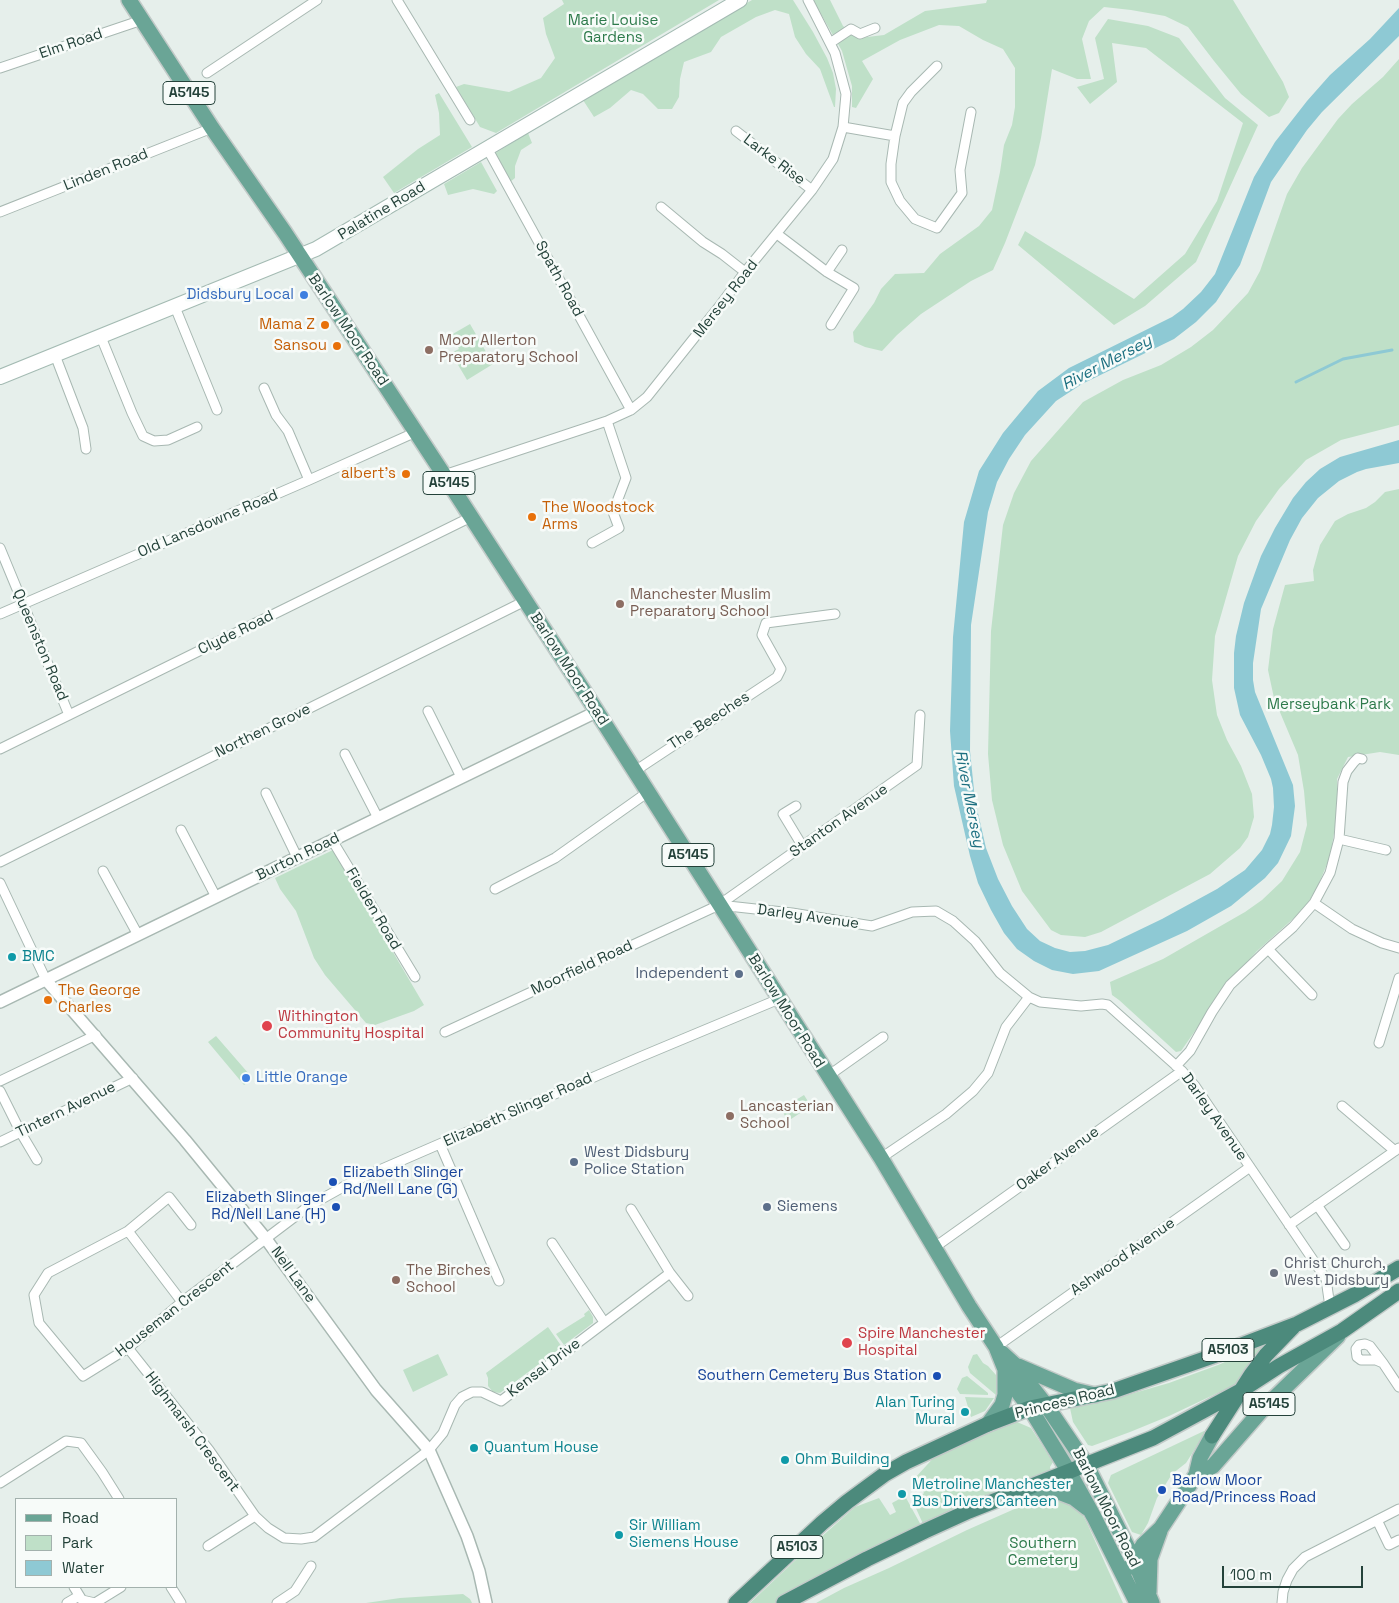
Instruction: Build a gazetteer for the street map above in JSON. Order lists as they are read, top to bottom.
{
  "streets": {
    "highway": ["A5103", "Princess Road"],
    "main road": ["A5145", "Palatine Road", "Barlow Moor Road"],
    "street": [
      "Elm Road",
      "Larke Rise",
      "Linden Road",
      "Spath Road",
      "Mersey Road",
      "Old Lansdowne Road",
      "Clyde Road",
      "Queenston Road",
      "The Beeches",
      "Northen Grove",
      "Stanton Avenue",
      "Burton Road",
      "Fielden Road",
      "Darley Avenue",
      "Moorfield Road",
      "Tintern Avenue",
      "Elizabeth Slinger Road",
      "Oaker Avenue",
      "Ashwood Avenue",
      "Nell Lane",
      "Houseman Crescent",
      "Kensal Drive",
      "Highmarsh Crescent"
    ]
  },
  "crossings": [
    ["Elm Road", "Barlow Moor Road"],
    ["A5145", "Barlow Moor Road"],
    ["A5145", "A5103"],
    ["A5145", "Princess Road"],
    ["Larke Rise", "Mersey Road"],
    ["Linden Road", "Barlow Moor Road"],
    ["Palatine Road", "Spath Road"],
    ["Palatine Road", "Barlow Moor Road"],
    ["Spath Road", "Mersey Road"],
    ["Mersey Road", "Barlow Moor Road"],
    ["Barlow Moor Road", "Old Lansdowne Road"],
    ["Barlow Moor Road", "Clyde Road"],
    ["Barlow Moor Road", "The Beeches"],
    ["Barlow Moor Road", "Northen Grove"],
    ["Barlow Moor Road", "Stanton Avenue"],
    ["Barlow Moor Road", "Burton Road"],
    ["Barlow Moor Road", "Darley Avenue"],
    ["Barlow Moor Road", "Moorfield Road"],
    ["Barlow Moor Road", "Elizabeth Slinger Road"],
    ["Barlow Moor Road", "Oaker Avenue"],
    ["Barlow Moor Road", "Ashwood Avenue"],
    ["Barlow Moor Road", "A5103"],
    ["Barlow Moor Road", "Princess Road"],
    ["Old Lansdowne Road", "Queenston Road"],
    ["Clyde Road", "Queenston Road"],
    ["Stanton Avenue", "Darley Avenue"],
    ["Stanton Avenue", "Moorfield Road"],
    ["Burton Road", "Fielden Road"],
    ["Burton Road", "Nell Lane"],
    ["Darley Avenue", "Moorfield Road"],
    ["Darley Avenue", "Oaker Avenue"],
    ["Darley Avenue", "Ashwood Avenue"],
    ["Darley Avenue", "Princess Road"],
    ["Tintern Avenue", "Nell Lane"],
    ["Elizabeth Slinger Road", "Nell Lane"],
    ["Elizabeth Slinger Road", "Houseman Crescent"],
    ["Nell Lane", "Houseman Crescent"],
    ["Nell Lane", "Kensal Drive"],
    ["Nell Lane", "Highmarsh Crescent"],
    ["Houseman Crescent", "Highmarsh Crescent"],
    ["A5103", "Princess Road"],
    ["Kensal Drive", "Highmarsh Crescent"]
  ],
  "water": ["River Mersey"],
  "parks": ["Marie Louise Gardens", "Merseybank Park", "Southern Cemetery"],
  "places": [
    "Didsbury Local",
    "Mama Z",
    "Sansou",
    "Moor Allerton Preparatory School",
    "albert's",
    "The Woodstock Arms",
    "Manchester Muslim Preparatory School",
    "BMC",
    "Independent",
    "The George Charles",
    "Withington Community Hospital",
    "Little Orange",
    "Lancasterian School",
    "West Didsbury Police Station",
    "Elizabeth Slinger Rd/Nell Lane (G)",
    "Elizabeth Slinger Rd/Nell Lane (H)",
    "Siemens",
    "Christ Church, West Didsbury",
    "The Birches School",
    "Spire Manchester Hospital",
    "Southern Cemetery Bus Station",
    "Alan Turing Mural",
    "Quantum House",
    "Ohm Building",
    "Barlow Moor Road/Princess Road",
    "Metroline Manchester Bus Drivers Canteen",
    "Sir William Siemens House"
  ],
  "legend": ["Road", "Park", "Water"],
  "scale_bar": "100 m"
}
